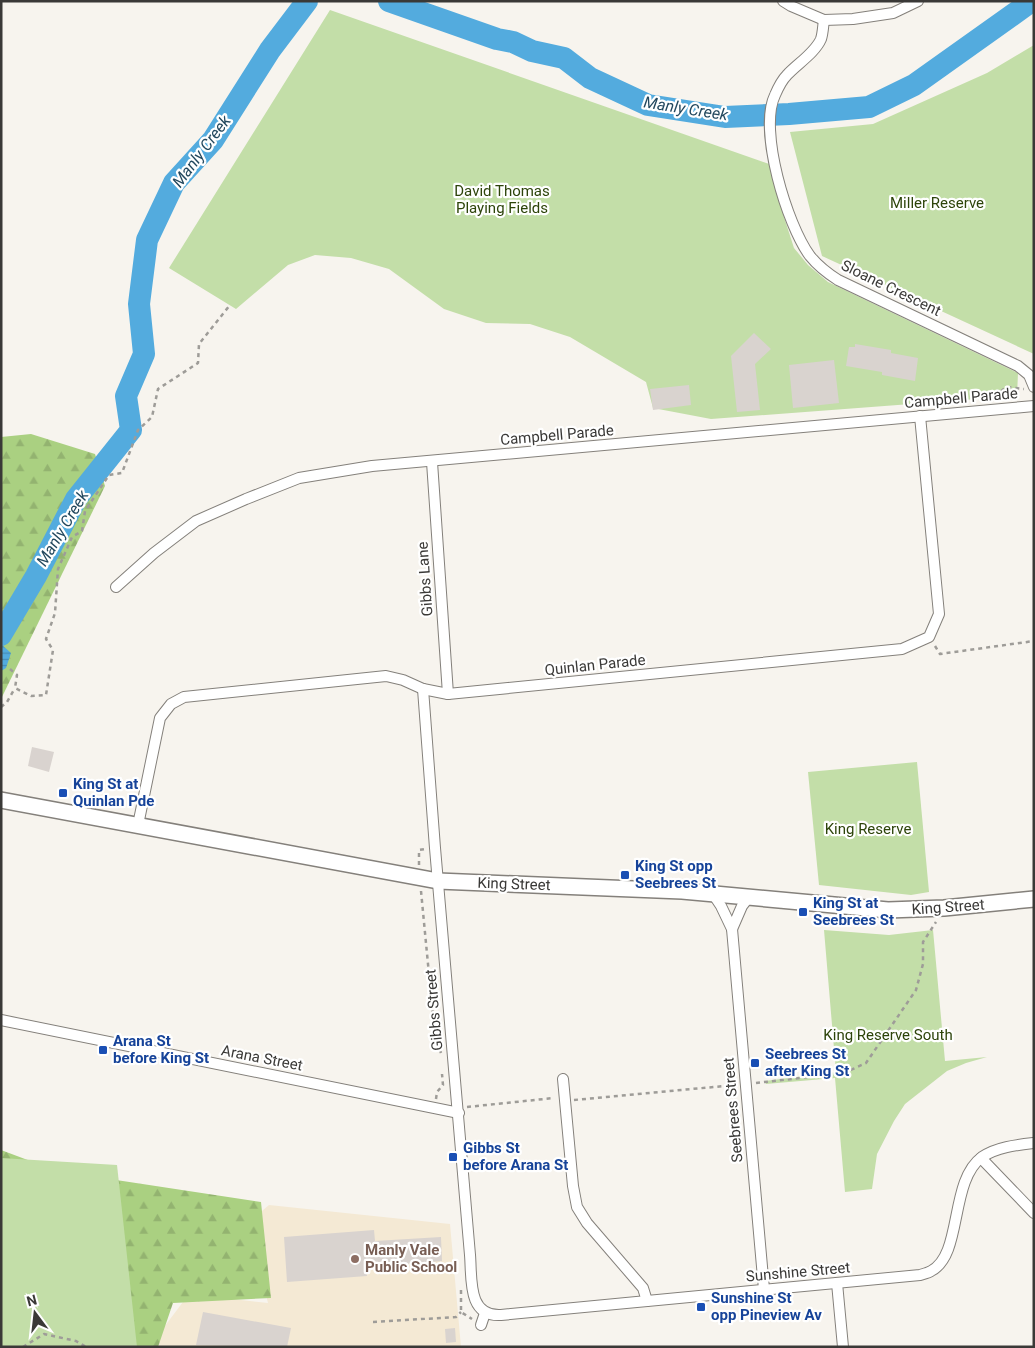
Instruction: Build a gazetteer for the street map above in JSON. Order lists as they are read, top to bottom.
{
  "streets": {
    "street": [
      "Sloane Crescent",
      "Campbell Parade",
      "Gibbs Lane",
      "Quinlan Parade",
      "King Street",
      "Gibbs Street",
      "Arana Street",
      "Seebrees Street",
      "Sunshine Street"
    ]
  },
  "crossings": [
    ["Campbell Parade", "Gibbs Lane"],
    ["Gibbs Lane", "Quinlan Parade"],
    ["Quinlan Parade", "King Street"],
    ["Quinlan Parade", "Gibbs Street"],
    ["King Street", "Gibbs Street"],
    ["King Street", "Seebrees Street"],
    ["Gibbs Street", "Arana Street"],
    ["Gibbs Street", "Sunshine Street"],
    ["Seebrees Street", "Sunshine Street"]
  ],
  "water": ["Manly Creek"],
  "parks": [
    "David Thomas Playing Fields",
    "Miller Reserve",
    "King Reserve",
    "King Reserve South"
  ],
  "places": {
    "transit": [
      "King St at Quinlan Pde",
      "King St opp Seebrees St",
      "King St at Seebrees St",
      "Arana St before King St",
      "Seebrees St after King St",
      "Gibbs St before Arana St",
      "Sunshine St opp Pineview Av"
    ],
    "other": ["Manly Vale Public School"]
  },
  "north": "top"
}
